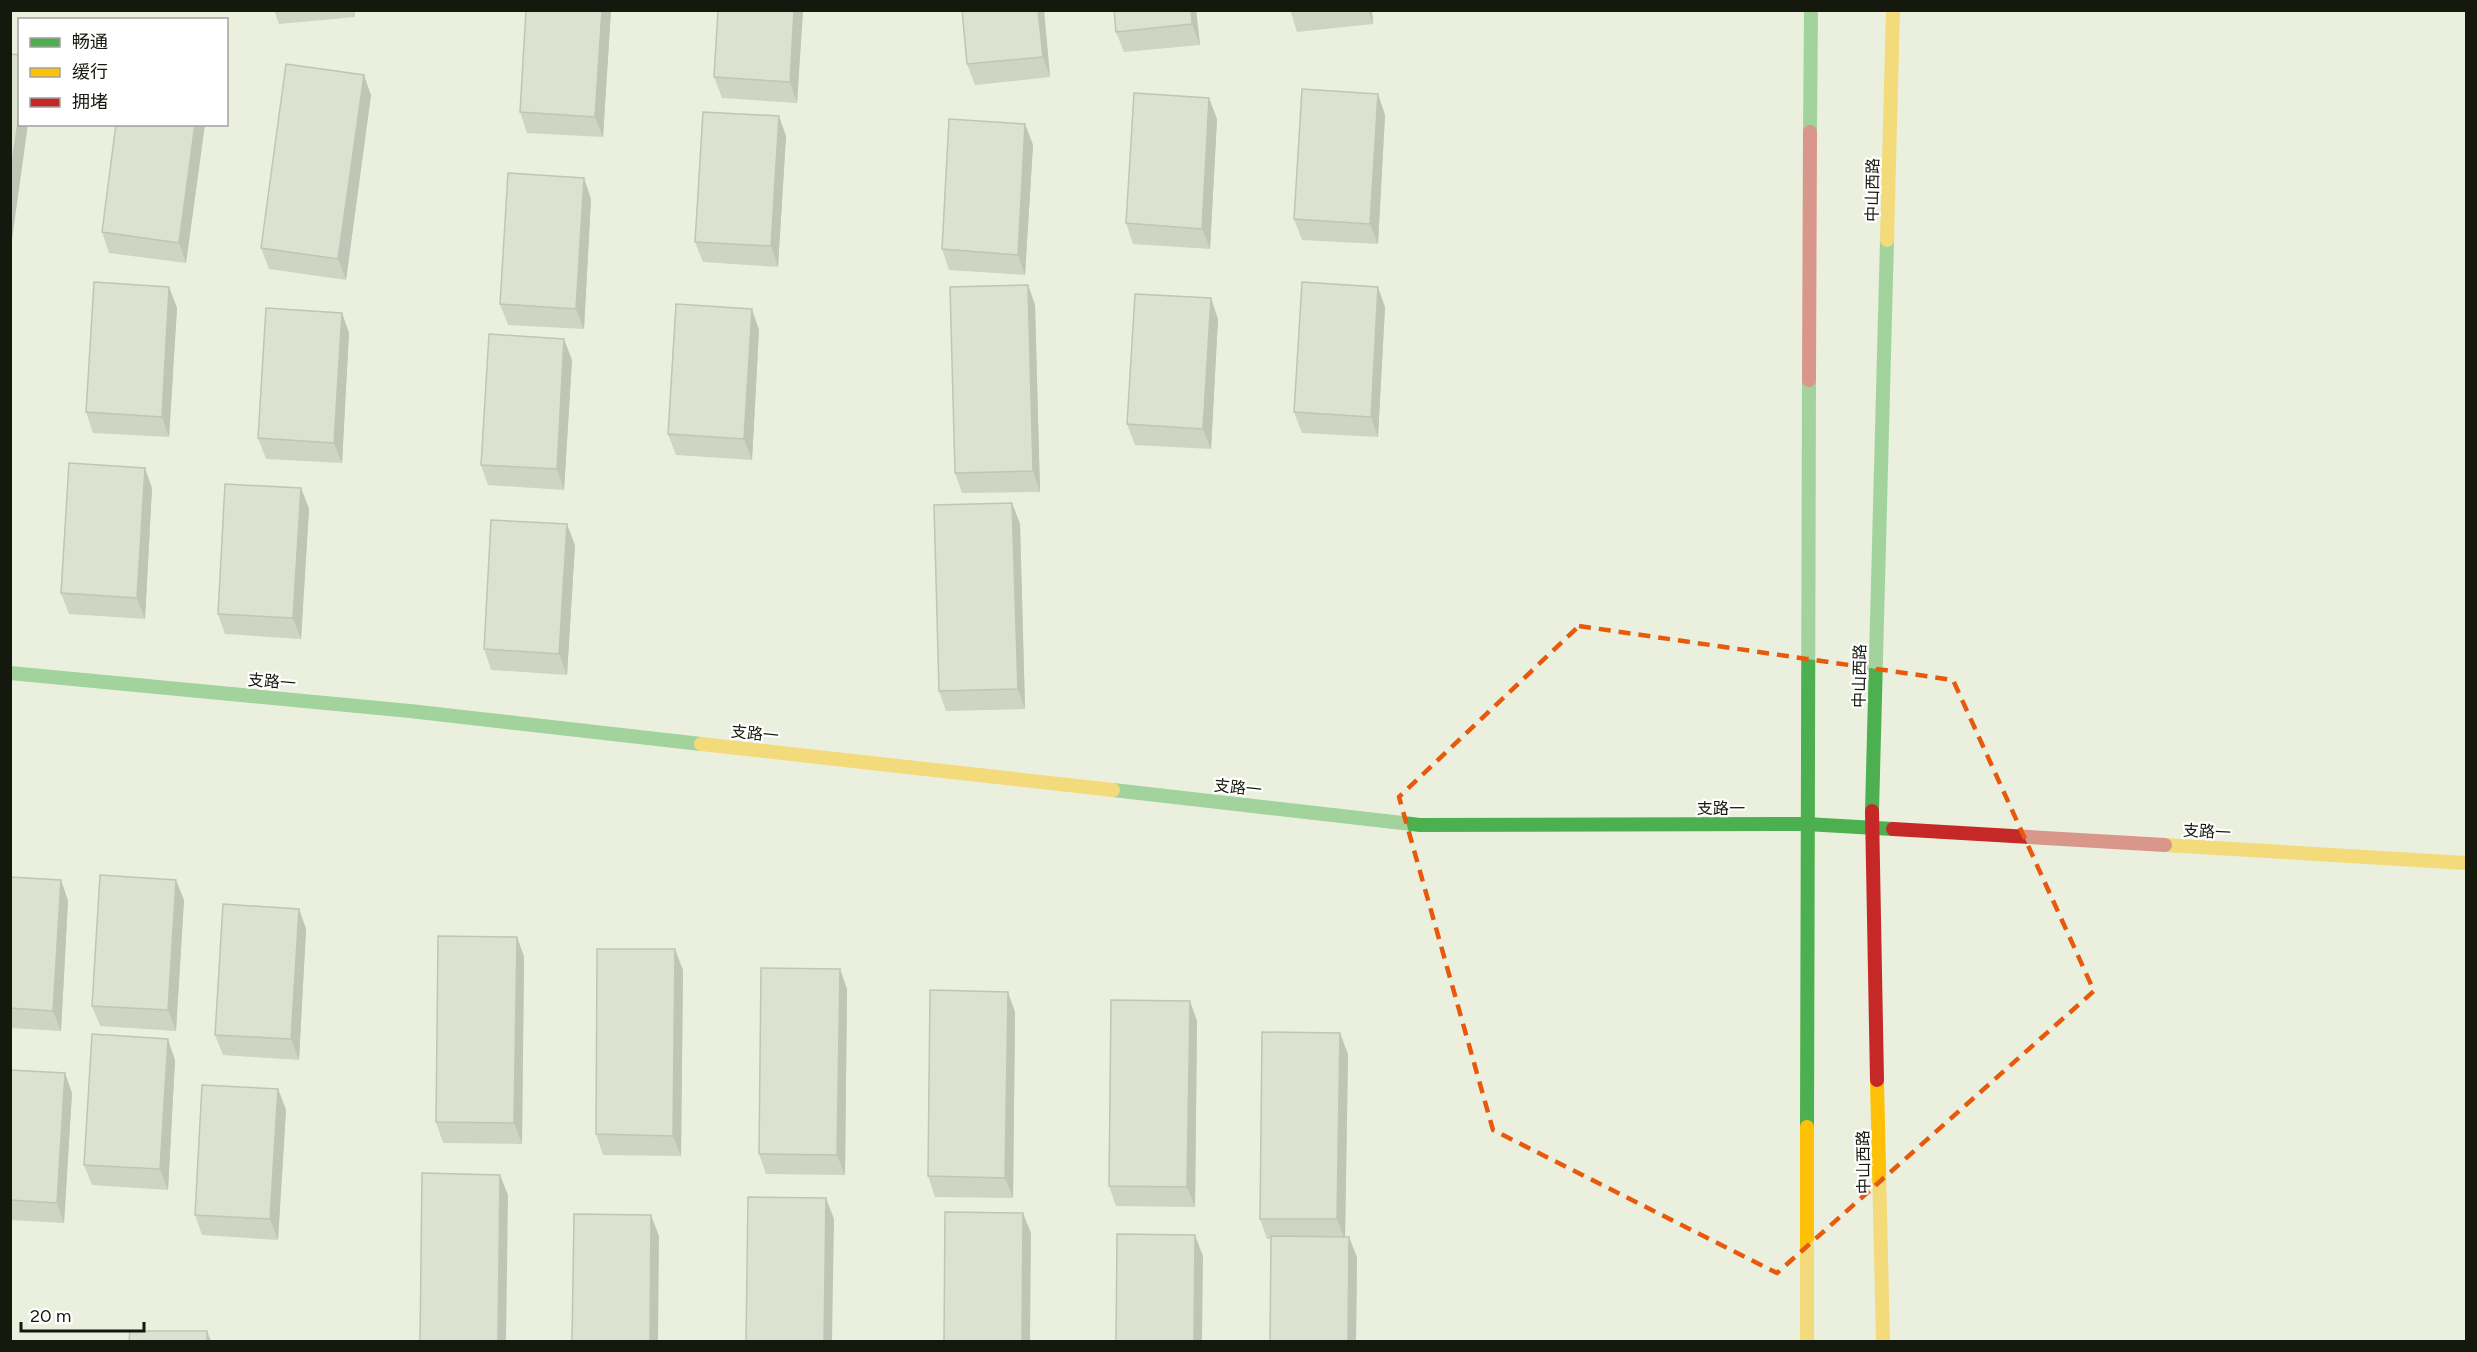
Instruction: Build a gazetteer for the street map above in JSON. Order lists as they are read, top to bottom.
{
  "streets": {
    "main road": ["中山西路", "支路一"]
  },
  "crossings": [
    ["中山西路", "支路一"]
  ],
  "legend": ["畅通", "缓行", "拥堵"],
  "scale_bar": "20 m"
}
